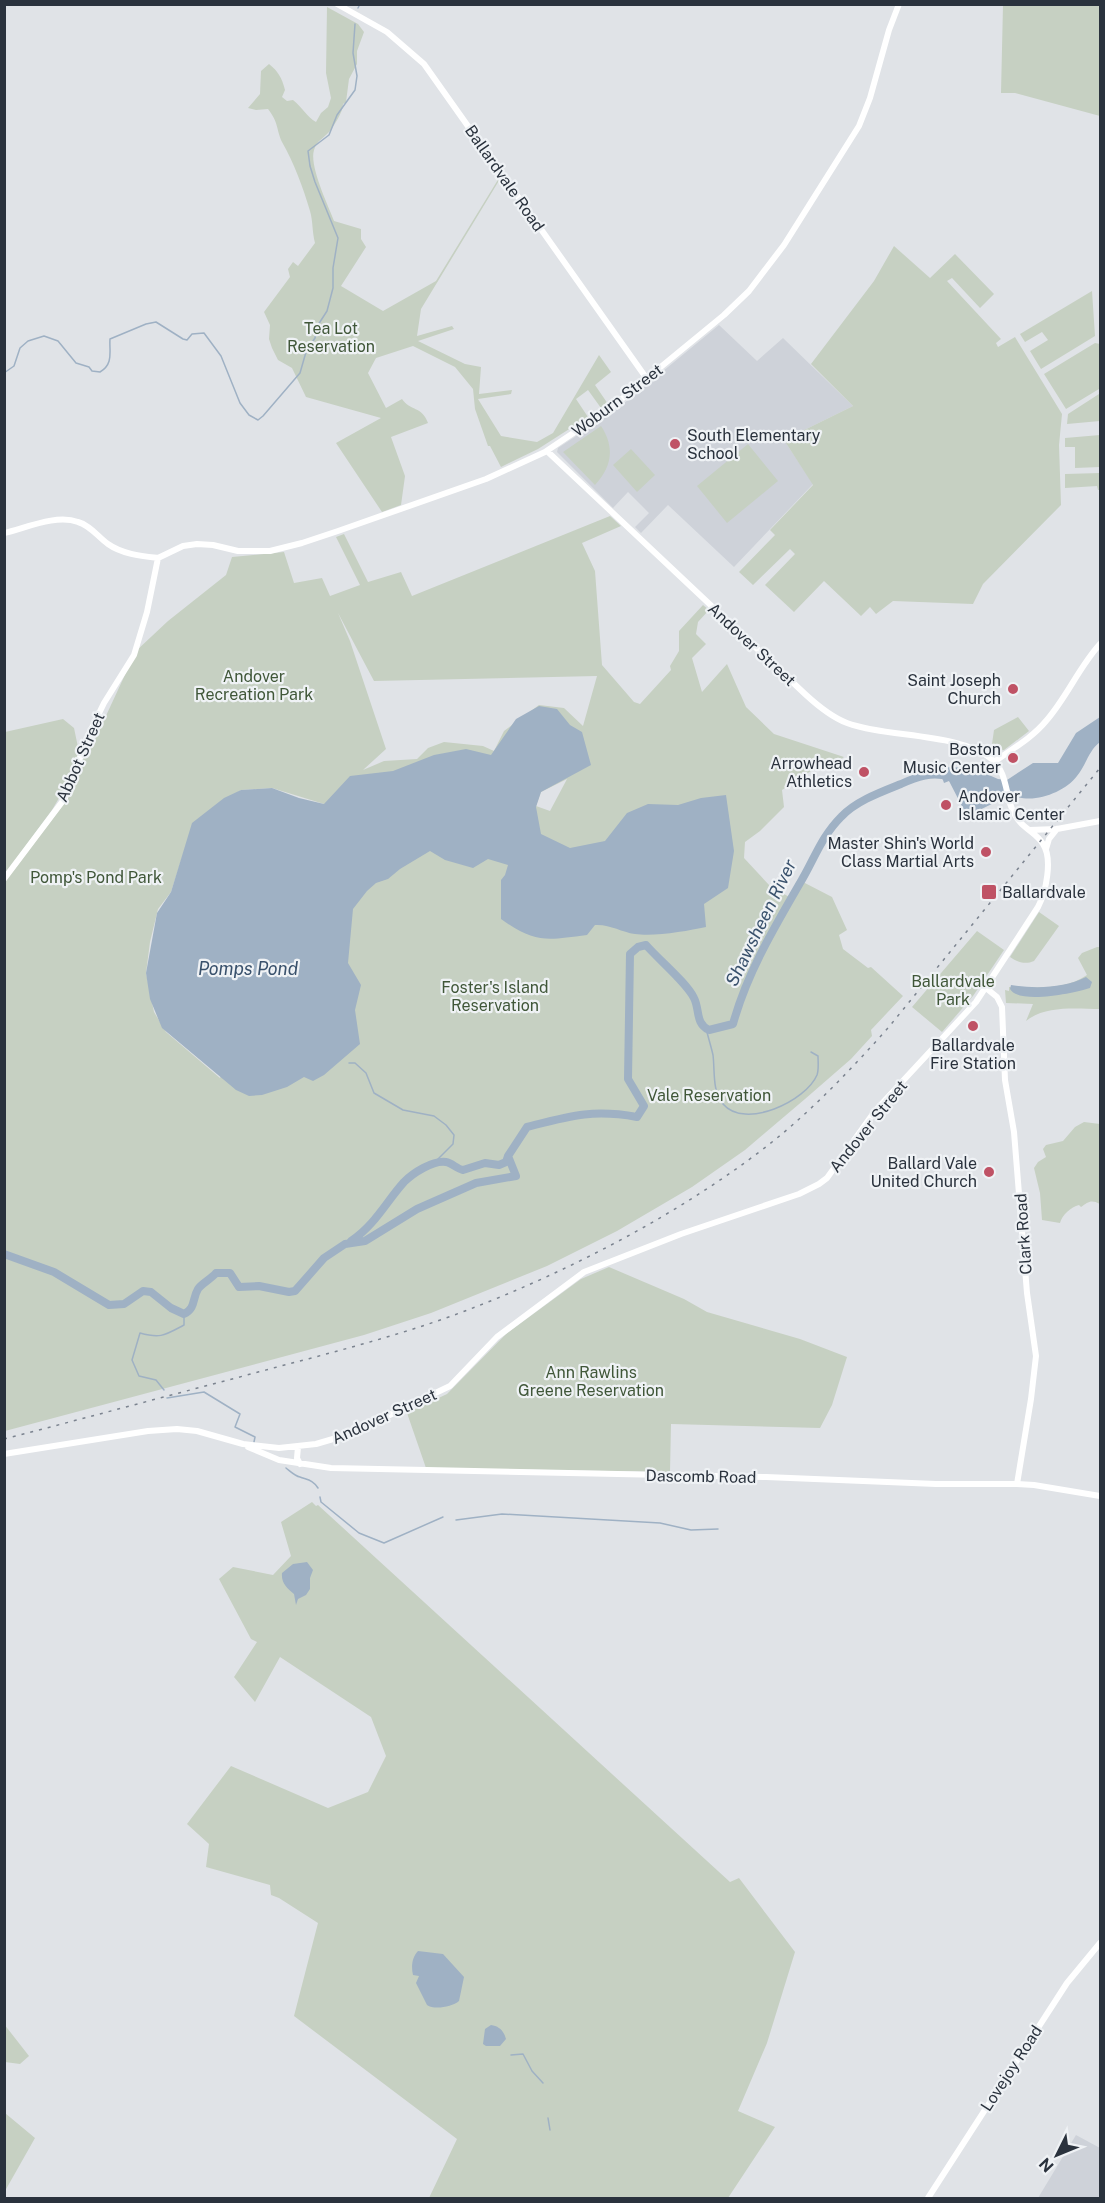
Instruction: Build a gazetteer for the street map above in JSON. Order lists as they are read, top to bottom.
{
  "streets": {
    "main road": [
      "Ballardvale Road",
      "Woburn Street",
      "Andover Street",
      "Abbot Street",
      "Clark Road",
      "Dascomb Road",
      "Lovejoy Road"
    ]
  },
  "crossings": [
    ["Ballardvale Road", "Woburn Street"],
    ["Woburn Street", "Andover Street"],
    ["Woburn Street", "Abbot Street"],
    ["Andover Street", "Clark Road"],
    ["Andover Street", "Dascomb Road"],
    ["Clark Road", "Dascomb Road"]
  ],
  "water": ["Shawsheen River", "Pomps Pond"],
  "parks": [
    "Tea Lot Reservation",
    "Andover Recreation Park",
    "Pomp's Pond Park",
    "Ballardvale Park",
    "Foster's Island Reservation",
    "Vale Reservation",
    "Ann Rawlins Greene Reservation"
  ],
  "places": {
    "other": [
      "South Elementary School",
      "Saint Joseph Church",
      "Boston Music Center",
      "Arrowhead Athletics",
      "Andover Islamic Center",
      "Master Shin's World Class Martial Arts",
      "Ballardvale Fire Station",
      "Ballard Vale United Church"
    ],
    "transit": ["Ballardvale"]
  },
  "north": "bottom left"
}
